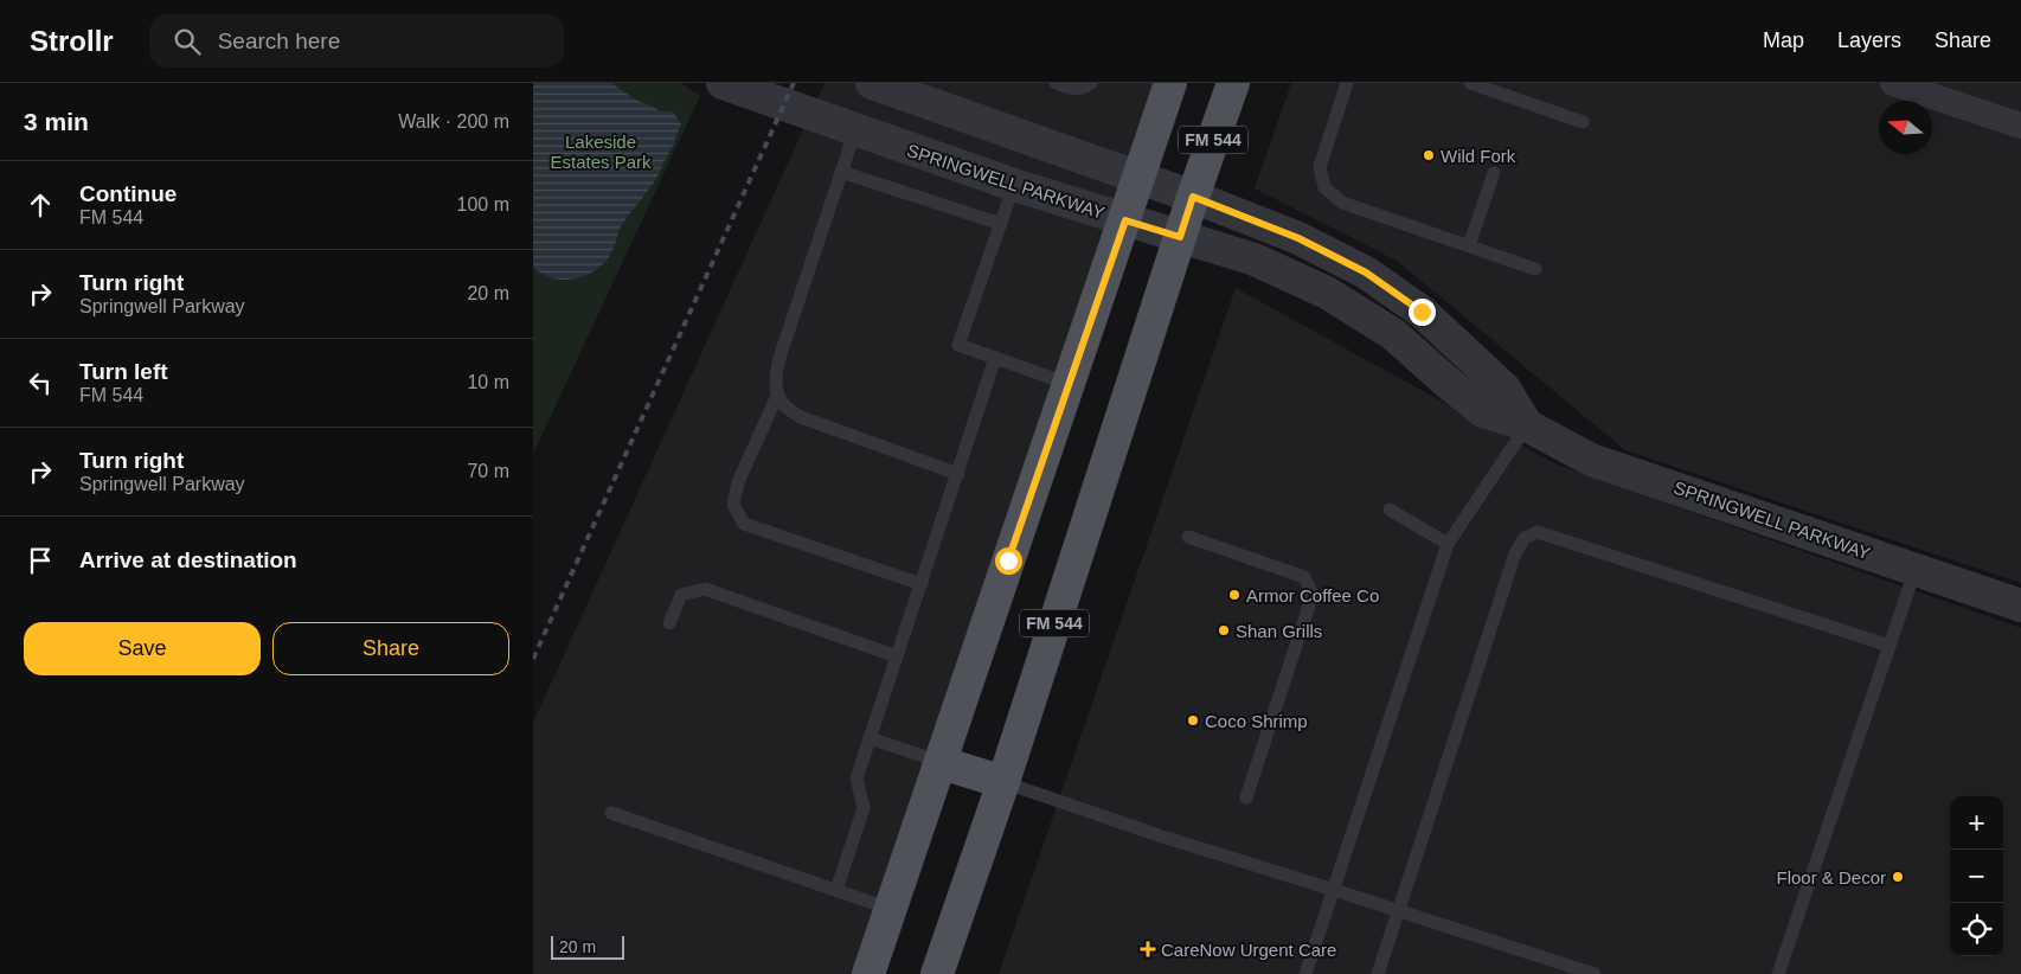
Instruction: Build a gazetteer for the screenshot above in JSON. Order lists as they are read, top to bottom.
{
  "streets": {
    "main road": ["FM 544"],
    "street": ["SPRINGWELL PARKWAY"]
  },
  "crossings": [
    ["FM 544", "SPRINGWELL PARKWAY"]
  ],
  "parks": ["Lakeside Estates Park"],
  "places": {
    "other": [
      "Wild Fork",
      "Armor Coffee Co",
      "Shan Grills",
      "Coco Shrimp",
      "Floor & Decor"
    ],
    "health": ["CareNow Urgent Care"]
  },
  "scale_bar": "20 m",
  "north": "left",
  "page": {
    "header": "Strollr",
    "search": "Search here",
    "nav": ["Map", "Layers", "Share"],
    "heading": ["3 min", "Walk · 200 m"],
    "list": [
      ["Continue", "FM 544", "100 m"],
      ["Turn right", "Springwell Parkway", "20 m"],
      ["Turn left", "FM 544", "10 m"],
      ["Turn right", "Springwell Parkway", "70 m"],
      "Arrive at destination"
    ],
    "buttons": ["Save", "Share"],
    "map_buttons": ["+", "−"],
    "scale": "20 m"
  }
}
